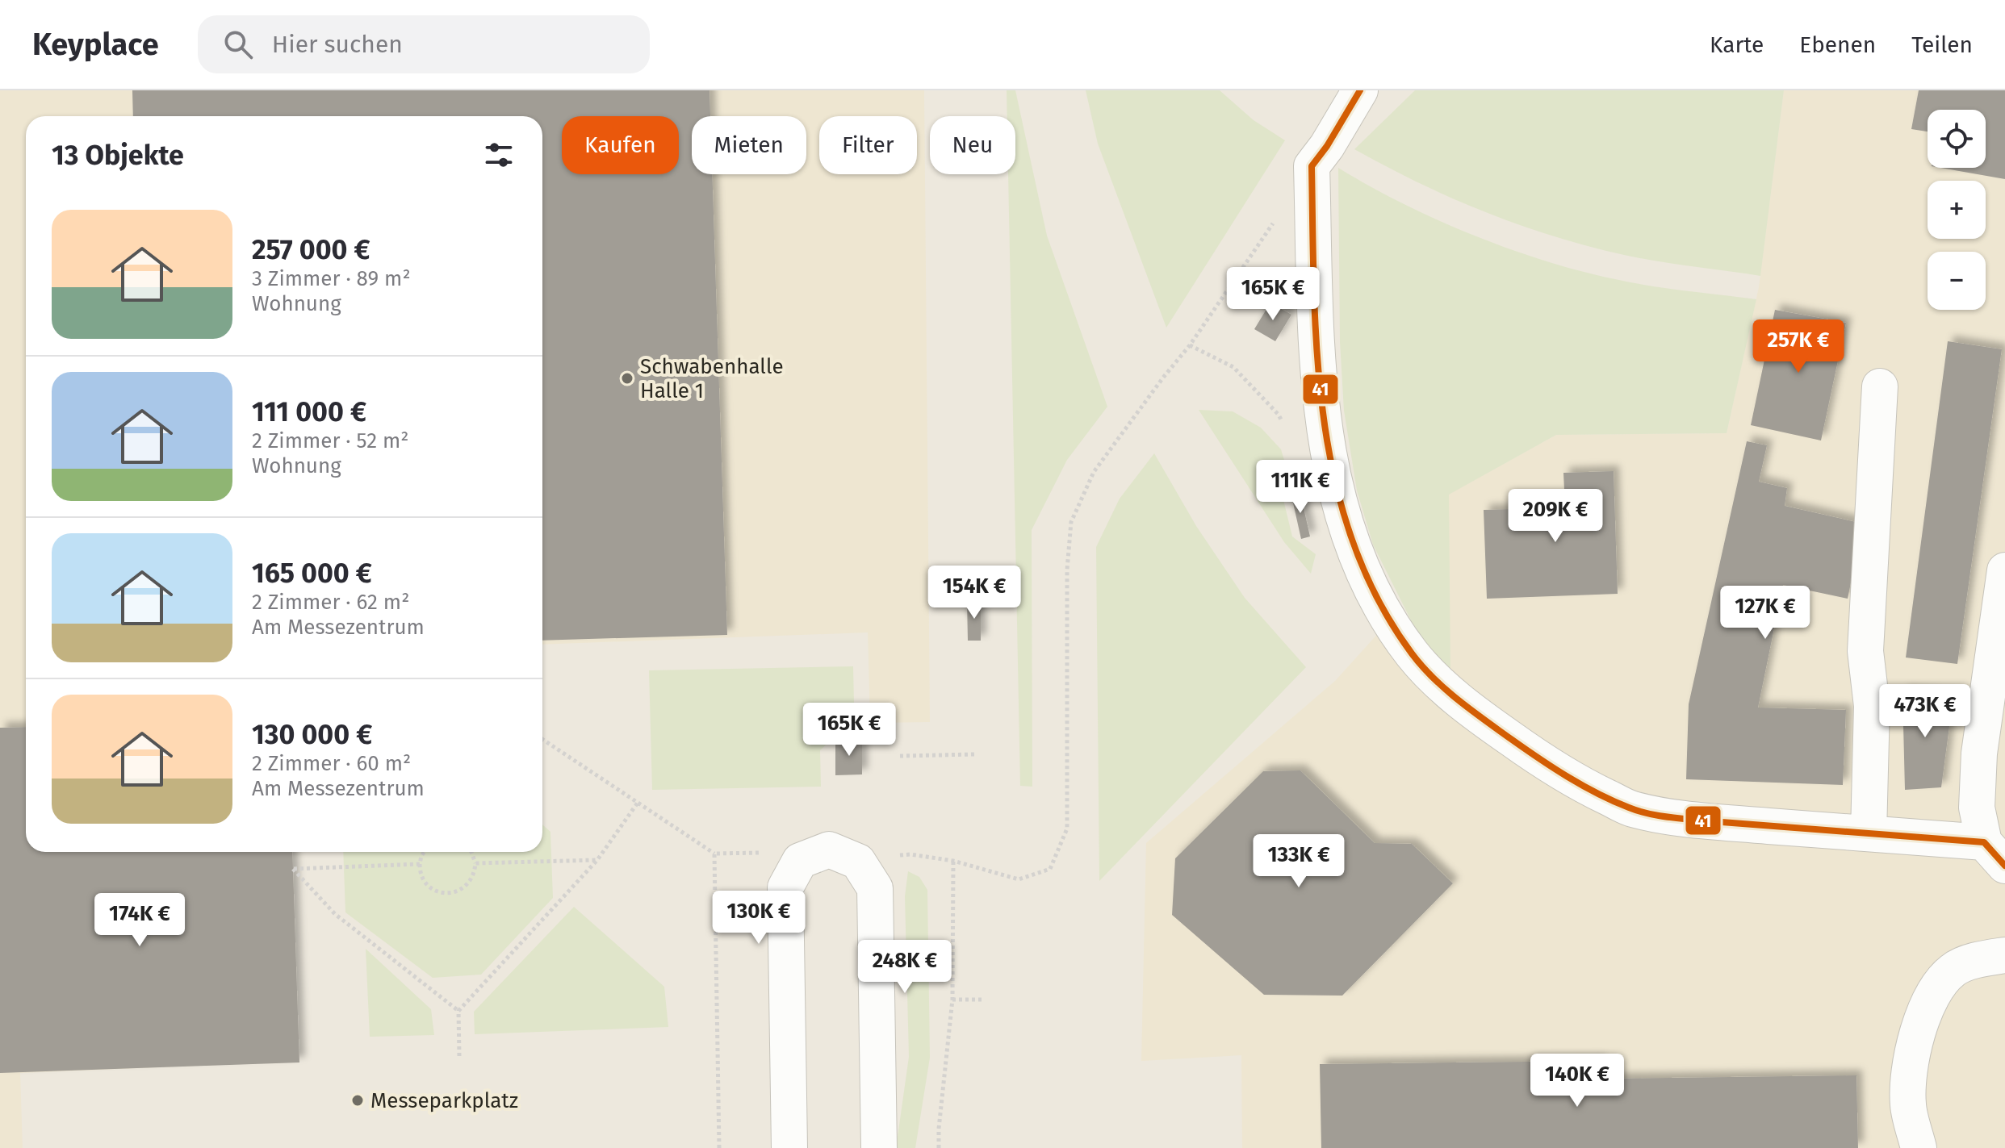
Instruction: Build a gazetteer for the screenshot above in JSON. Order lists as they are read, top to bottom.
{
  "places": ["Schwabenhalle Halle 1", "Messeparkplatz"],
  "lines": ["transit line 41"],
  "page": {
    "header": "Keyplace",
    "search": "Hier suchen",
    "nav": ["Karte", "Ebenen", "Teilen"],
    "map_buttons": ["+", "−"],
    "chip": [
      "Kaufen",
      "Mieten",
      "Filter",
      "Neu"
    ],
    "heading": "13 Objekte",
    "list": [
      {
        "name": "257 000 €",
        "note": "3 Zimmer · 89 m² · Wohnung"
      },
      {
        "name": "111 000 €",
        "note": "2 Zimmer · 52 m² · Wohnung"
      },
      {
        "name": "165 000 €",
        "note": "2 Zimmer · 62 m² · Am Messezentrum"
      },
      {
        "name": "130 000 €",
        "note": "2 Zimmer · 60 m² · Am Messezentrum"
      }
    ],
    "price": [
      "165K €",
      "257K €",
      "111K €",
      "209K €",
      "154K €",
      "127K €",
      "473K €",
      "165K €",
      "133K €",
      "130K €",
      "174K €",
      "248K €",
      "140K €"
    ]
  }
}
